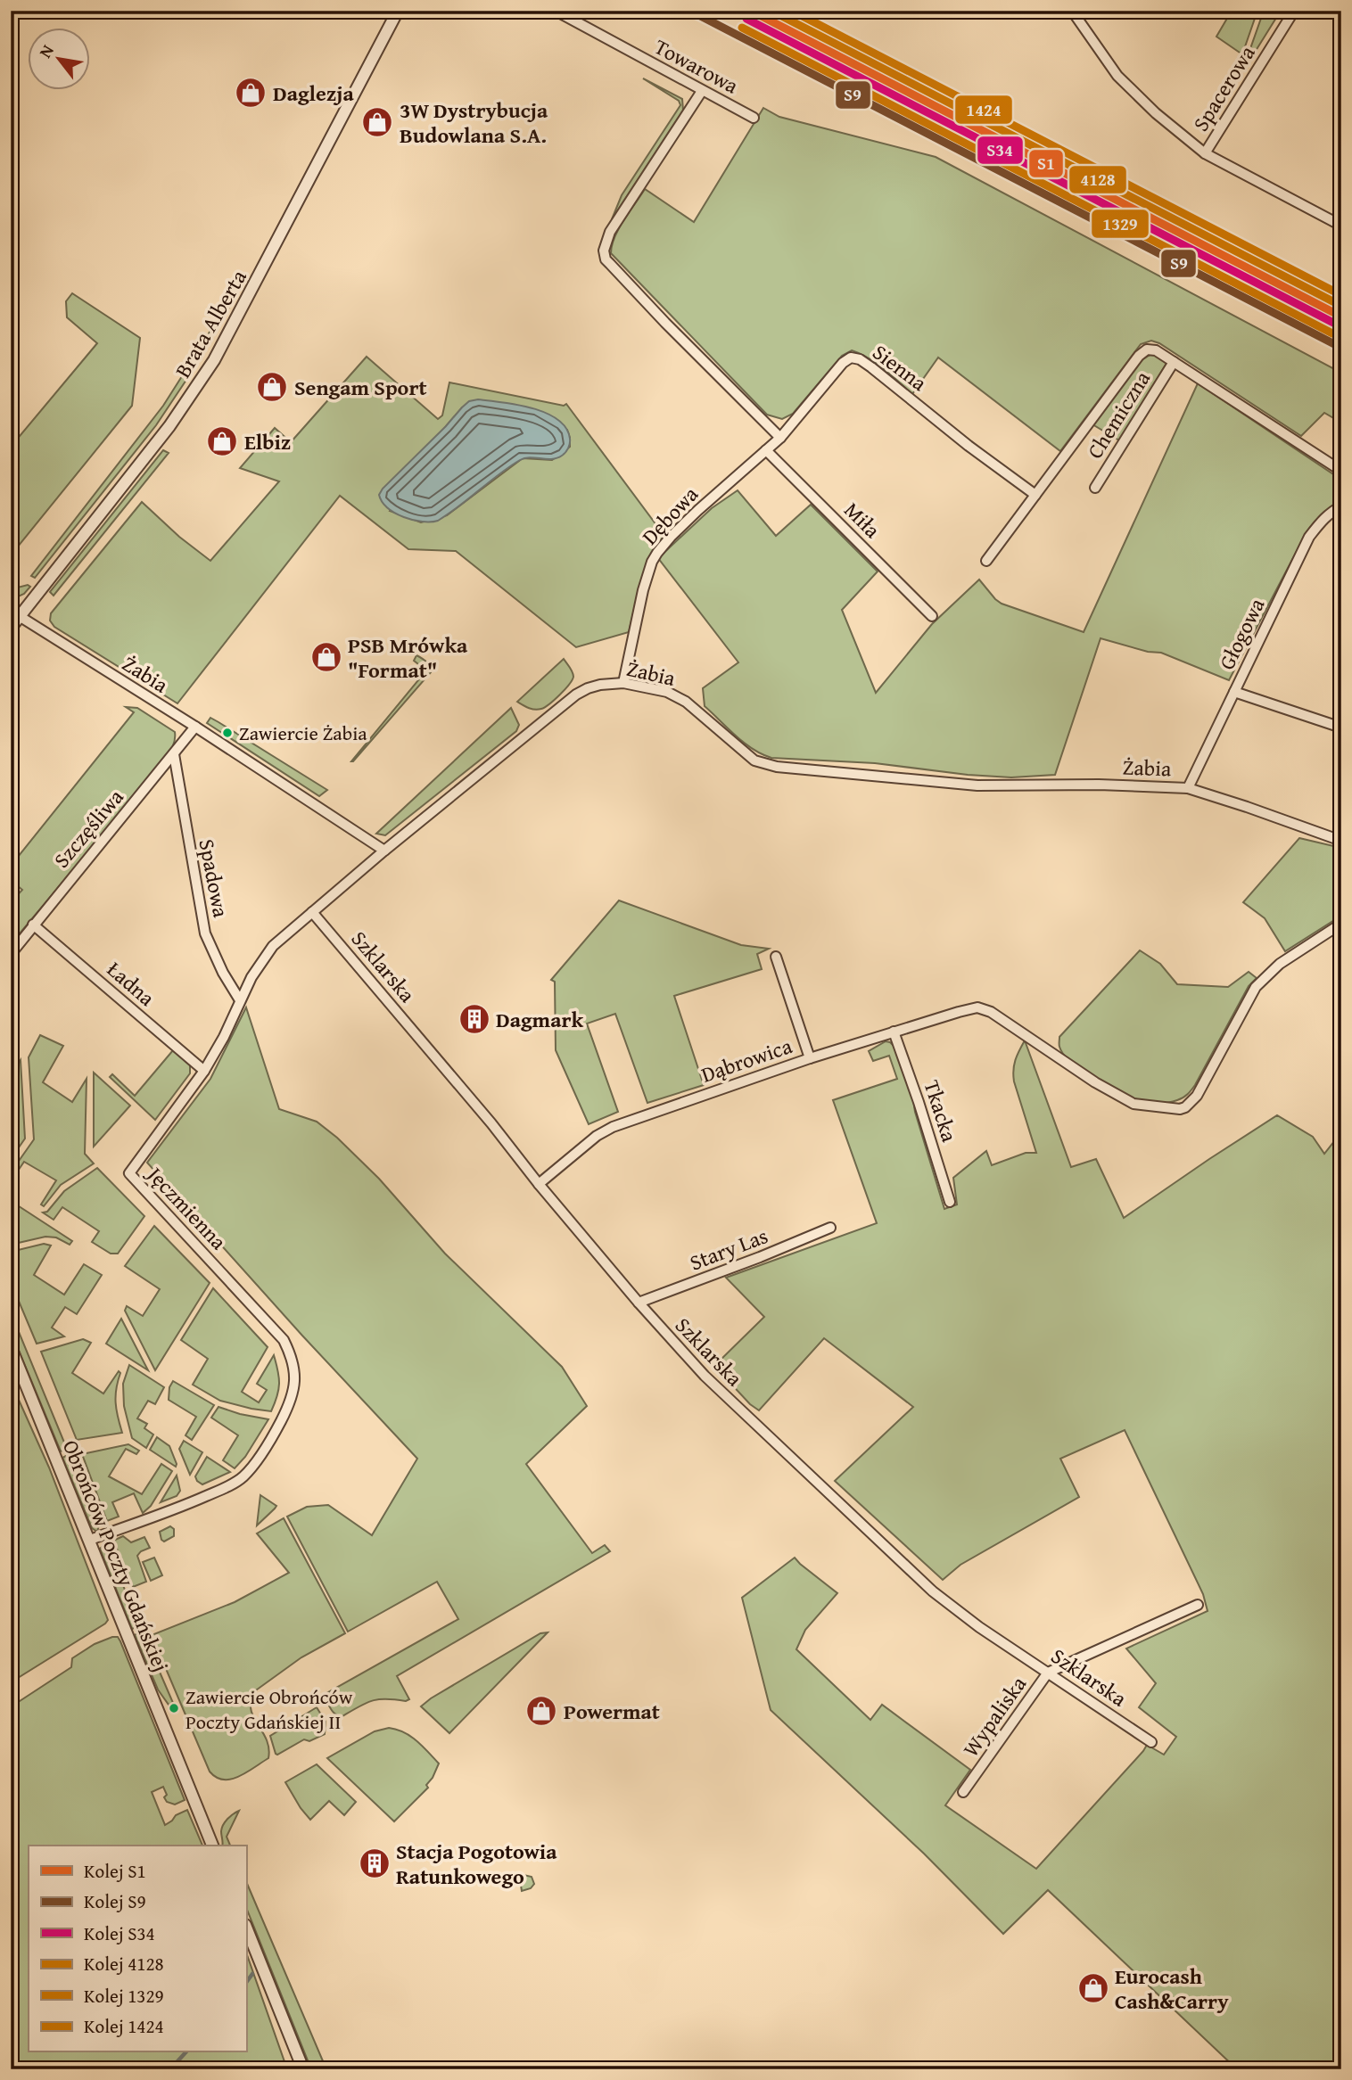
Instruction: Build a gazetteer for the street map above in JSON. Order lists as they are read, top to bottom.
{
  "streets": {
    "street": [
      "Towarowa",
      "Spacerowa",
      "Brata Alberta",
      "Sienna",
      "Chemiczna",
      "Dębowa",
      "Miła",
      "Głogowa",
      "Żabia",
      "Szczęśliwa",
      "Spadowa",
      "Szklarska",
      "Ładna",
      "Dąbrowica",
      "Tkacka",
      "Jęczmienna",
      "Stary Las",
      "Obrońców Poczty Gdańskiej",
      "Wypaliska"
    ]
  },
  "crossings": [
    ["Brata Alberta", "Żabia"],
    ["Sienna", "Dębowa"],
    ["Dębowa", "Miła"],
    ["Dębowa", "Żabia"],
    ["Głogowa", "Żabia"],
    ["Żabia", "Szczęśliwa"],
    ["Żabia", "Jęczmienna"],
    ["Szczęśliwa", "Spadowa"],
    ["Szczęśliwa", "Ładna"],
    ["Spadowa", "Jęczmienna"],
    ["Szklarska", "Dąbrowica"],
    ["Szklarska", "Jęczmienna"],
    ["Szklarska", "Stary Las"],
    ["Szklarska", "Wypaliska"],
    ["Ładna", "Jęczmienna"],
    ["Dąbrowica", "Tkacka"],
    ["Jęczmienna", "Obrońców Poczty Gdańskiej"]
  ],
  "places": {
    "shop": [
      "Daglezja",
      "3W Dystrybucja Budowlana S.A.",
      "Sengam Sport",
      "Elbiz",
      "PSB Mrówka \"Format\"",
      "Powermat",
      "Eurocash Cash&Carry"
    ],
    "other": ["Zawiercie Żabia", "Zawiercie Obrońców Poczty Gdańskiej II"],
    "building": ["Dagmark", "Stacja Pogotowia Ratunkowego"]
  },
  "lines": [
    "rail line S1",
    "rail line S9",
    "rail line 4128",
    "rail line 1424",
    "rail line S34",
    "rail line 1329"
  ],
  "legend": [
    "Kolej S1",
    "Kolej S9",
    "Kolej S34",
    "Kolej 4128",
    "Kolej 1329",
    "Kolej 1424"
  ],
  "north": "top left"
}
